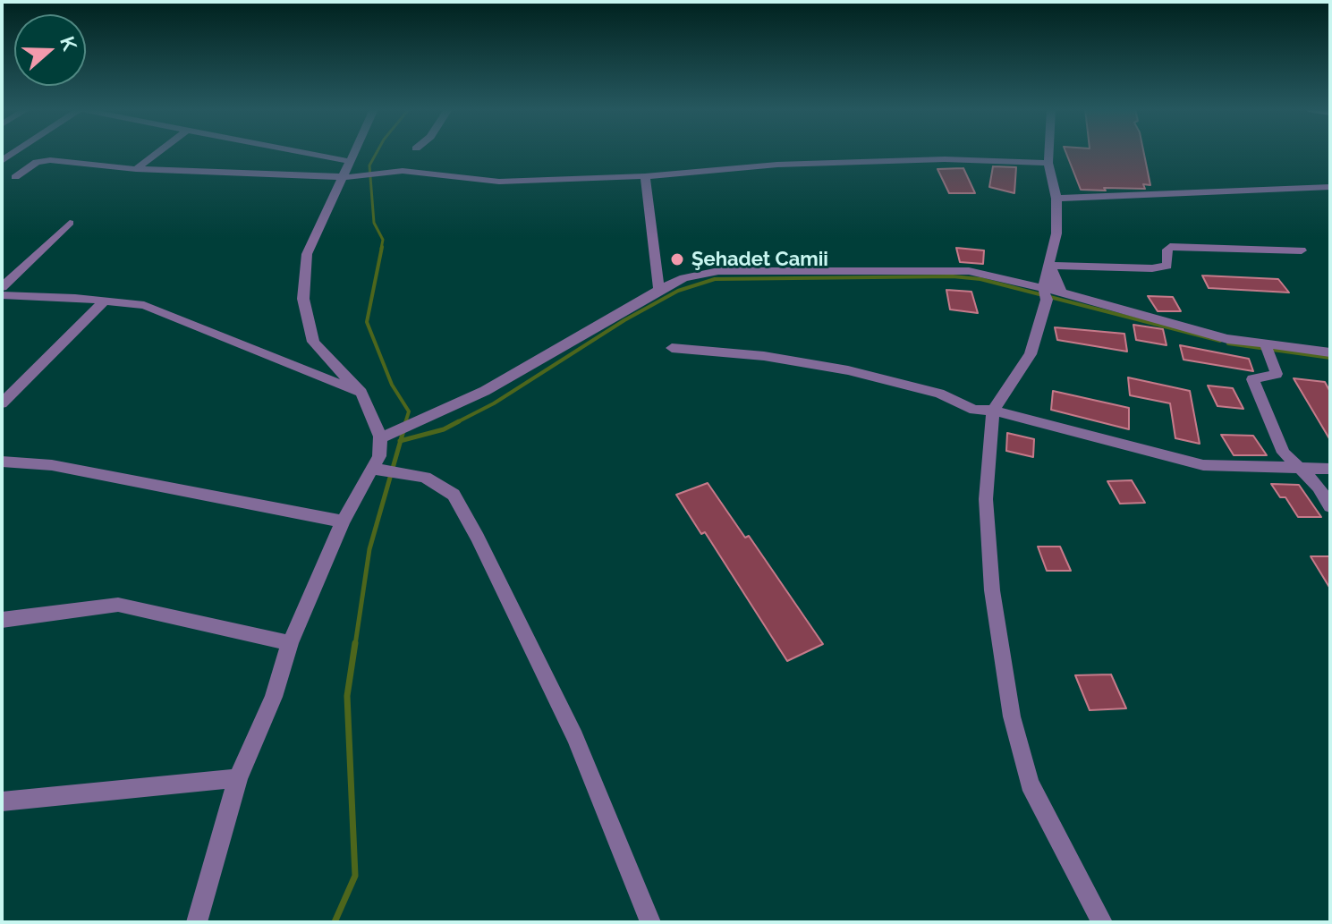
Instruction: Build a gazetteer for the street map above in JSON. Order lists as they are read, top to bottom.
{
  "places": ["Şehadet Camii"],
  "north": "right"
}
